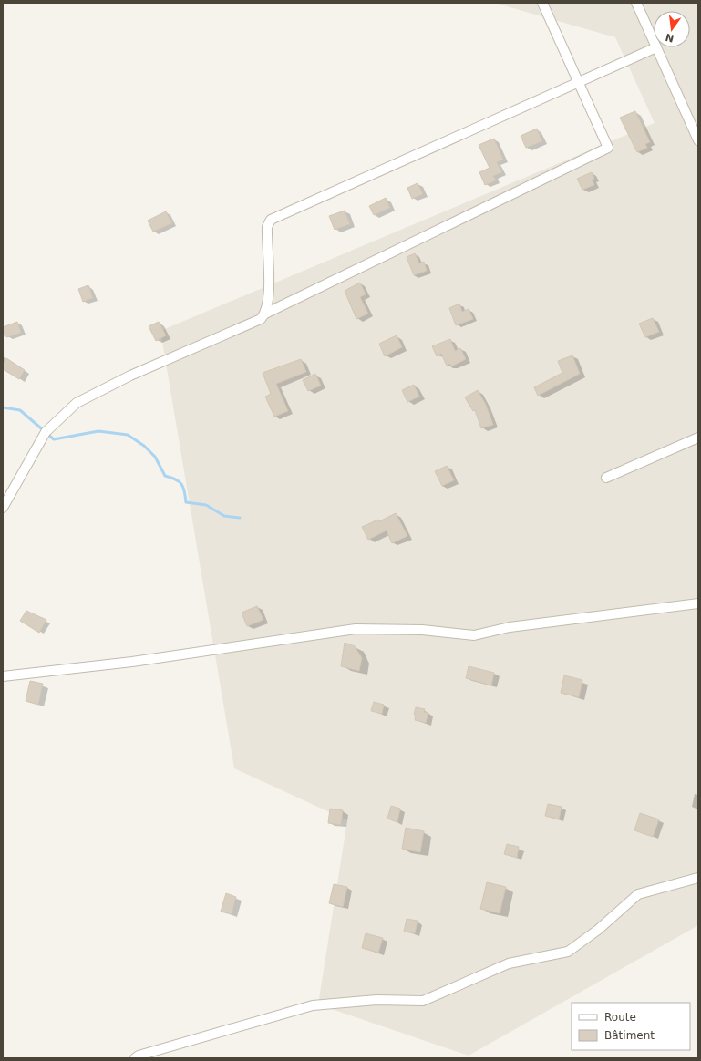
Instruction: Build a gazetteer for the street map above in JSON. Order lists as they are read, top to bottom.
{
  "legend": ["Route", "Bâtiment"],
  "north": "bottom"
}
